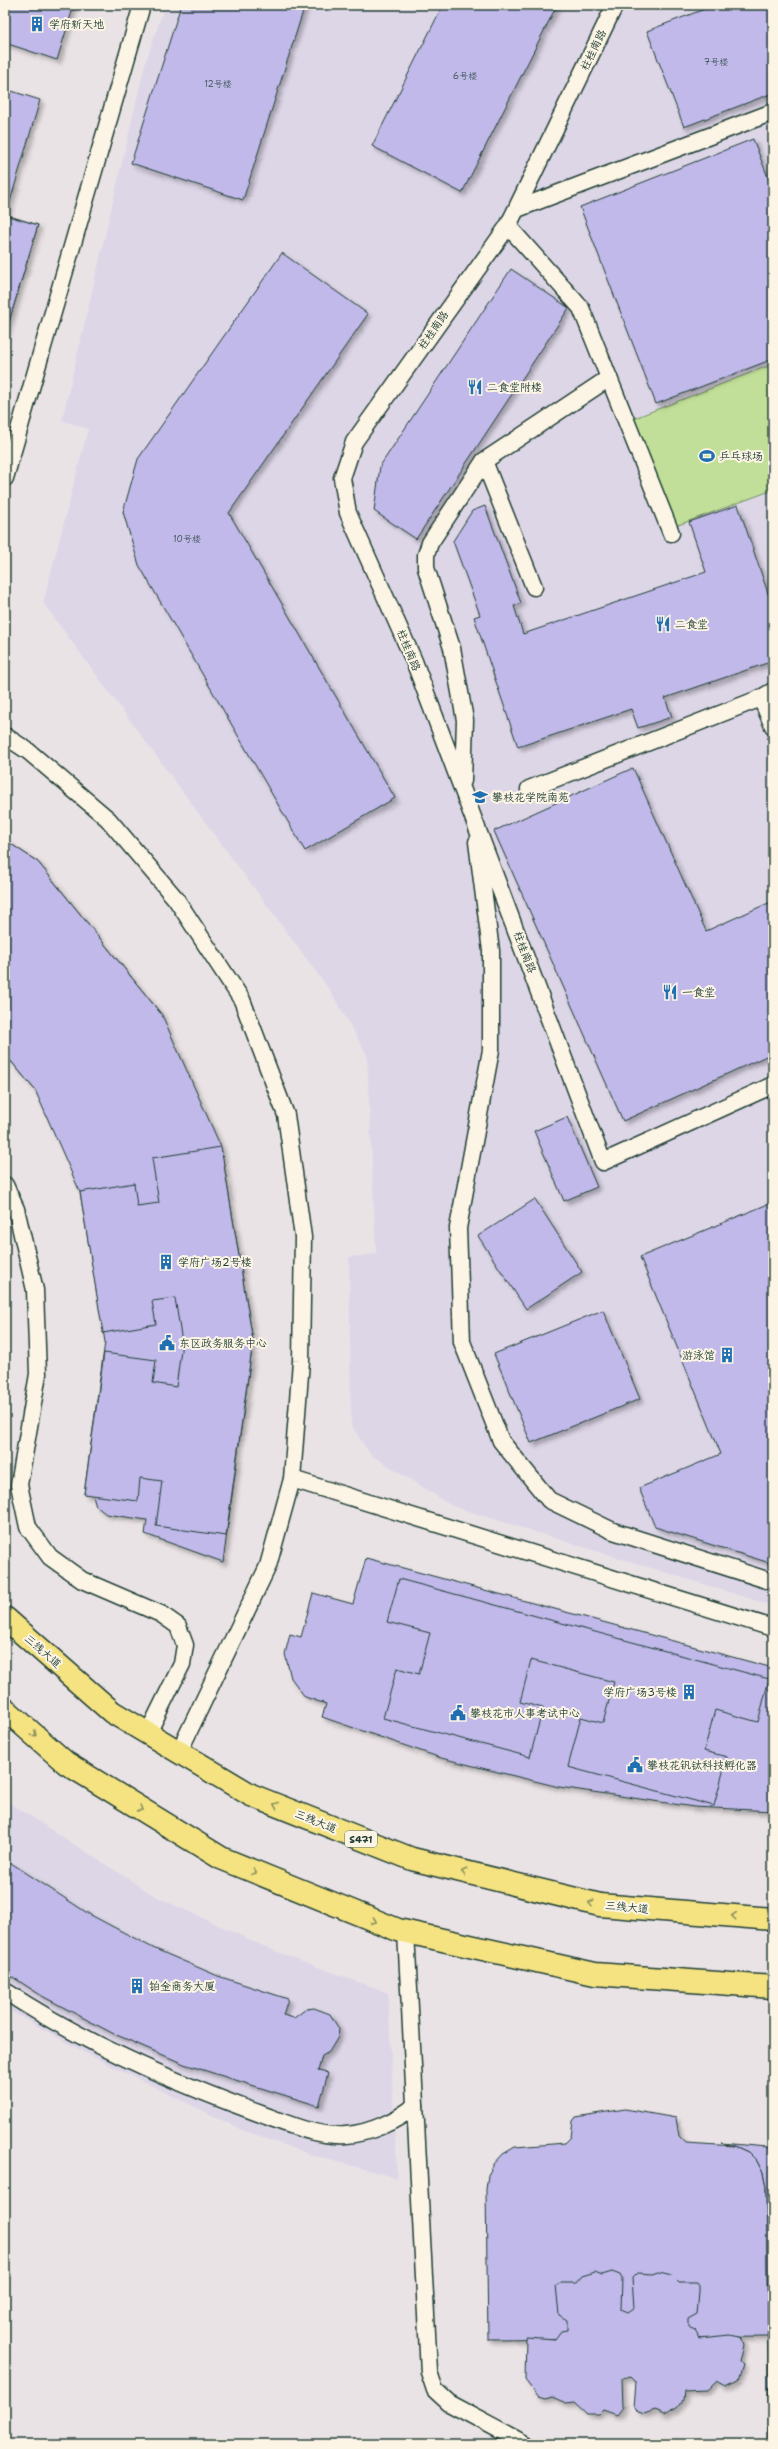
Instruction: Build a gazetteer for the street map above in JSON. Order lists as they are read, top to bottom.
{
  "streets": {
    "main road": ["三线大道", "S471"],
    "lane": ["柱桂南路"]
  },
  "places": {
    "building": [
      "学府新天地",
      "学府广场2号楼",
      "游泳馆",
      "学府广场3号楼",
      "铂金商务大厦"
    ],
    "restaurant": ["二食堂附楼", "二食堂", "一食堂"],
    "sports": ["乒乓球场"],
    "school or university": ["攀枝花学院南苑"],
    "public building": ["东区政务服务中心", "攀枝花市人事考试中心", "攀枝花钒钛科技孵化器"]
  },
  "house_numbers": [
    "7号楼",
    "6号楼",
    "12号楼",
    "10号楼"
  ]
}
